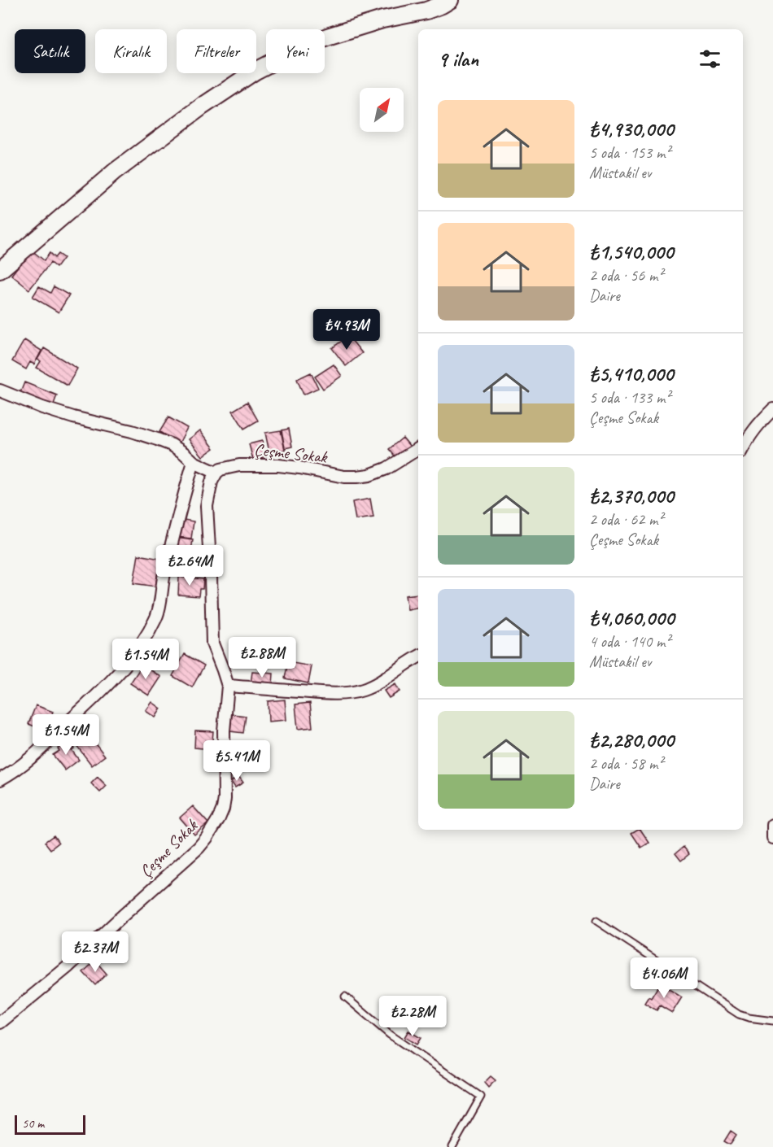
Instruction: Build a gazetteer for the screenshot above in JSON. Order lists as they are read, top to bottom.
{
  "streets": {
    "street": ["Çeşme Sokak"]
  },
  "scale_bar": "50 m",
  "north": "top right",
  "page": {
    "chip": [
      "Satılık",
      "Kiralık",
      "Filtreler",
      "Yeni"
    ],
    "heading": "9 ilan",
    "list": [
      {
        "name": "₺4,930,000",
        "note": "5 oda · 153 m² · Müstakil ev"
      },
      {
        "name": "₺1,540,000",
        "note": "2 oda · 56 m² · Daire"
      },
      {
        "name": "₺5,410,000",
        "note": "5 oda · 133 m² · Çeşme Sokak"
      },
      {
        "name": "₺2,370,000",
        "note": "2 oda · 62 m² · Çeşme Sokak"
      },
      {
        "name": "₺4,060,000",
        "note": "4 oda · 140 m² · Müstakil ev"
      },
      {
        "name": "₺2,280,000",
        "note": "2 oda · 58 m² · Daire"
      }
    ],
    "price": [
      "₺4.93M",
      "₺2.64M",
      "₺2.88M",
      "₺1.54M",
      "₺1.54M",
      "₺5.41M",
      "₺2.37M",
      "₺4.06M",
      "₺2.28M"
    ],
    "scale": "50 m"
  }
}
